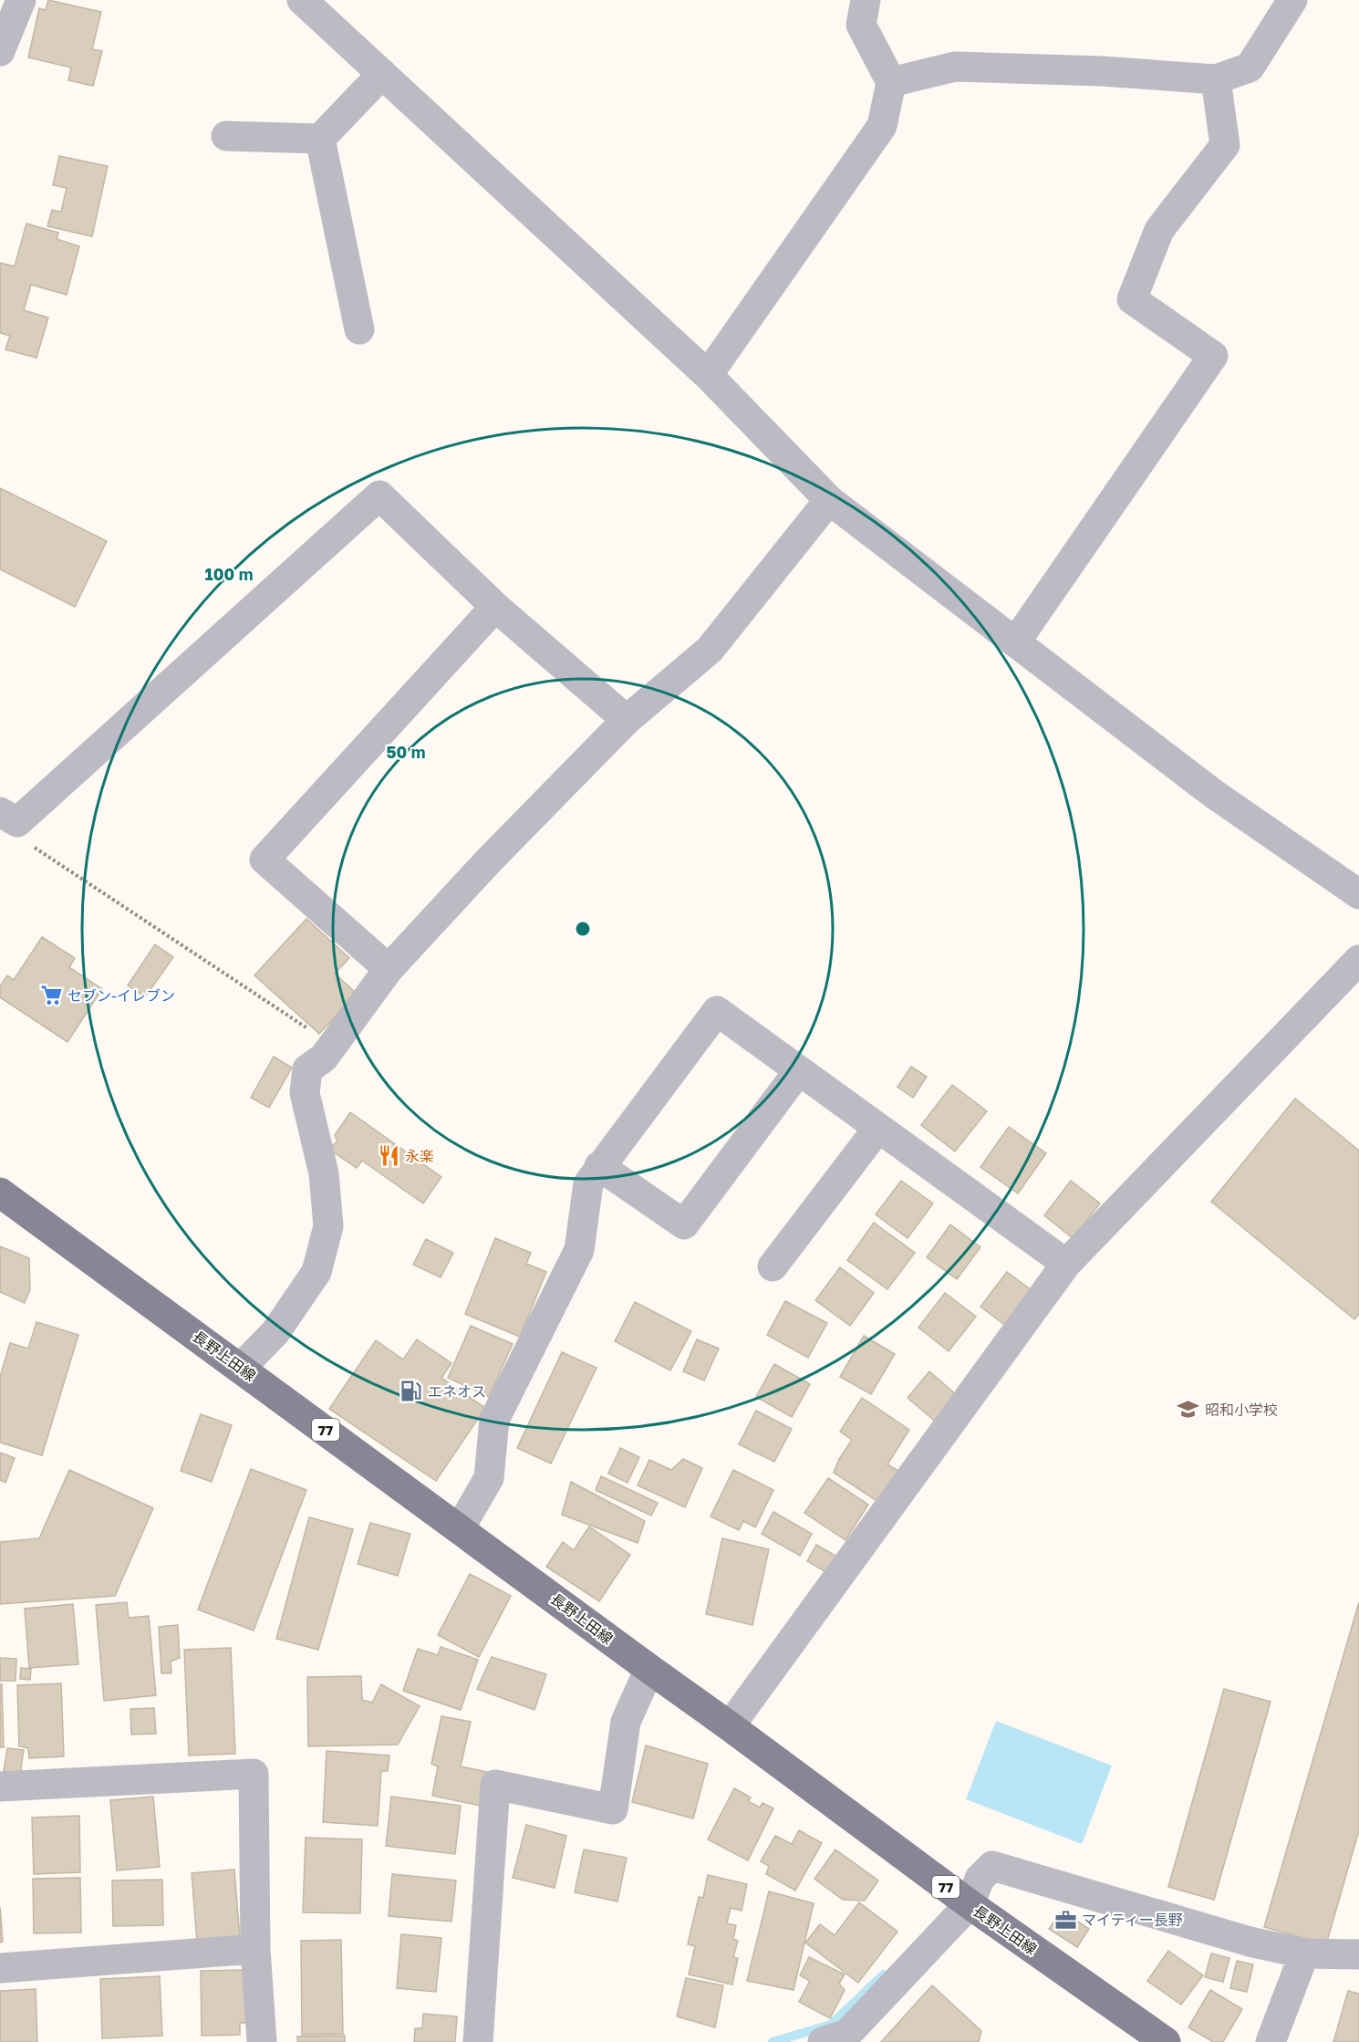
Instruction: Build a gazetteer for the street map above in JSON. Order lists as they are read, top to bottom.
{
  "streets": {
    "main road": ["長野上田線", "77"]
  },
  "places": {
    "supermarket": ["セブン-イレブン"],
    "restaurant": ["永楽"],
    "fuel station": ["エネオス"],
    "school or university": ["昭和小学校"],
    "office": ["マイティー長野"]
  },
  "rings": ["100 m", "50 m"]
}
